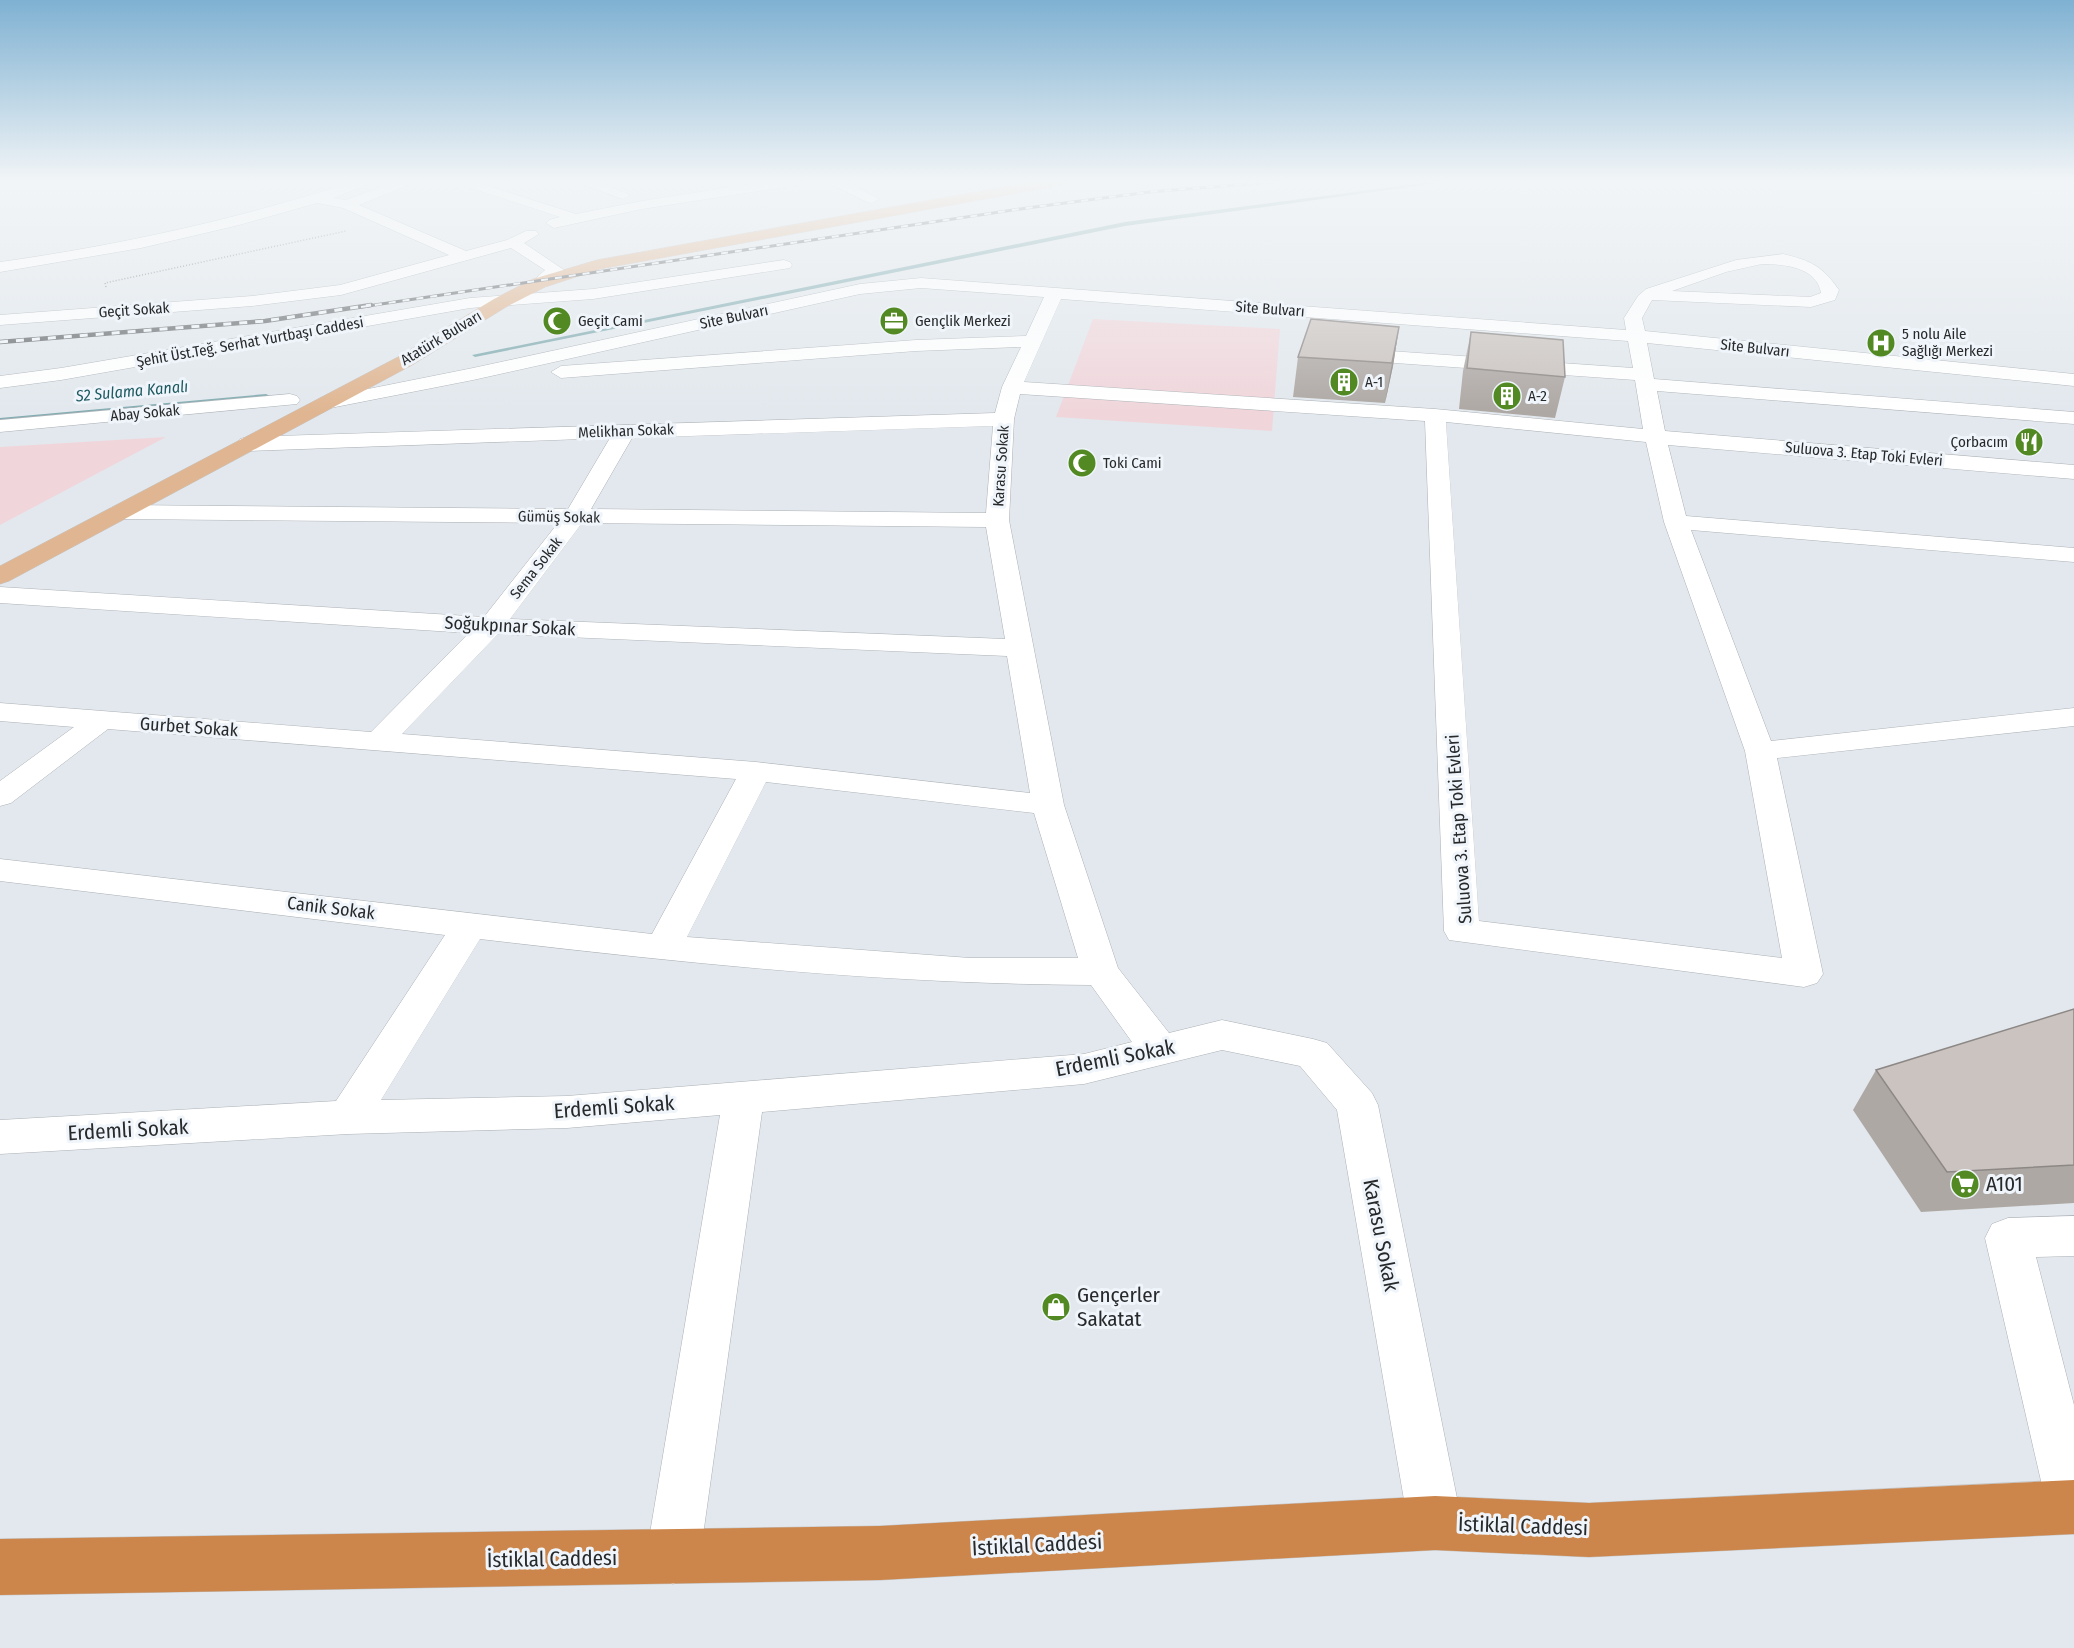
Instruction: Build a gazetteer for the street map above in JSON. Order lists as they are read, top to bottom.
{
  "streets": {
    "highway": ["İstiklal Caddesi"],
    "main road": ["Atatürk Bulvarı"],
    "street": [
      "Site Bulvarı",
      "Geçit Sokak",
      "Şehit Üst.Teğ. Serhat Yurtbaşı Caddesi",
      "Abay Sokak",
      "Melikhan Sokak",
      "Suluova 3. Etap Toki Evleri",
      "Karasu Sokak",
      "Gümüş Sokak",
      "Sema Sokak",
      "Soğukpınar Sokak",
      "Gurbet Sokak",
      "Canik Sokak",
      "Erdemli Sokak"
    ]
  },
  "crossings": [
    ["Site Bulvarı", "Suluova 3. Etap Toki Evleri"],
    ["Site Bulvarı", "Karasu Sokak"],
    ["Atatürk Bulvarı", "Şehit Üst.Teğ. Serhat Yurtbaşı Caddesi"],
    ["Atatürk Bulvarı", "Melikhan Sokak"],
    ["Atatürk Bulvarı", "Gümüş Sokak"],
    ["Melikhan Sokak", "Karasu Sokak"],
    ["Melikhan Sokak", "Sema Sokak"],
    ["Karasu Sokak", "Gümüş Sokak"],
    ["Karasu Sokak", "Soğukpınar Sokak"],
    ["Karasu Sokak", "Gurbet Sokak"],
    ["Karasu Sokak", "Canik Sokak"],
    ["Karasu Sokak", "Erdemli Sokak"],
    ["Karasu Sokak", "İstiklal Caddesi"],
    ["Gümüş Sokak", "Sema Sokak"],
    ["Sema Sokak", "Soğukpınar Sokak"],
    ["Sema Sokak", "Gurbet Sokak"]
  ],
  "water": ["S2 Sulama Kanalı"],
  "places": {
    "mosque": ["Geçit Cami", "Toki Cami"],
    "office": ["Gençlik Merkezi"],
    "hospital": ["5 nolu Aile Sağlığı Merkezi"],
    "building": ["A-1", "A-2"],
    "restaurant": ["Çorbacım"],
    "supermarket": ["A101"],
    "shop": ["Gençerler Sakatat"]
  }
}
